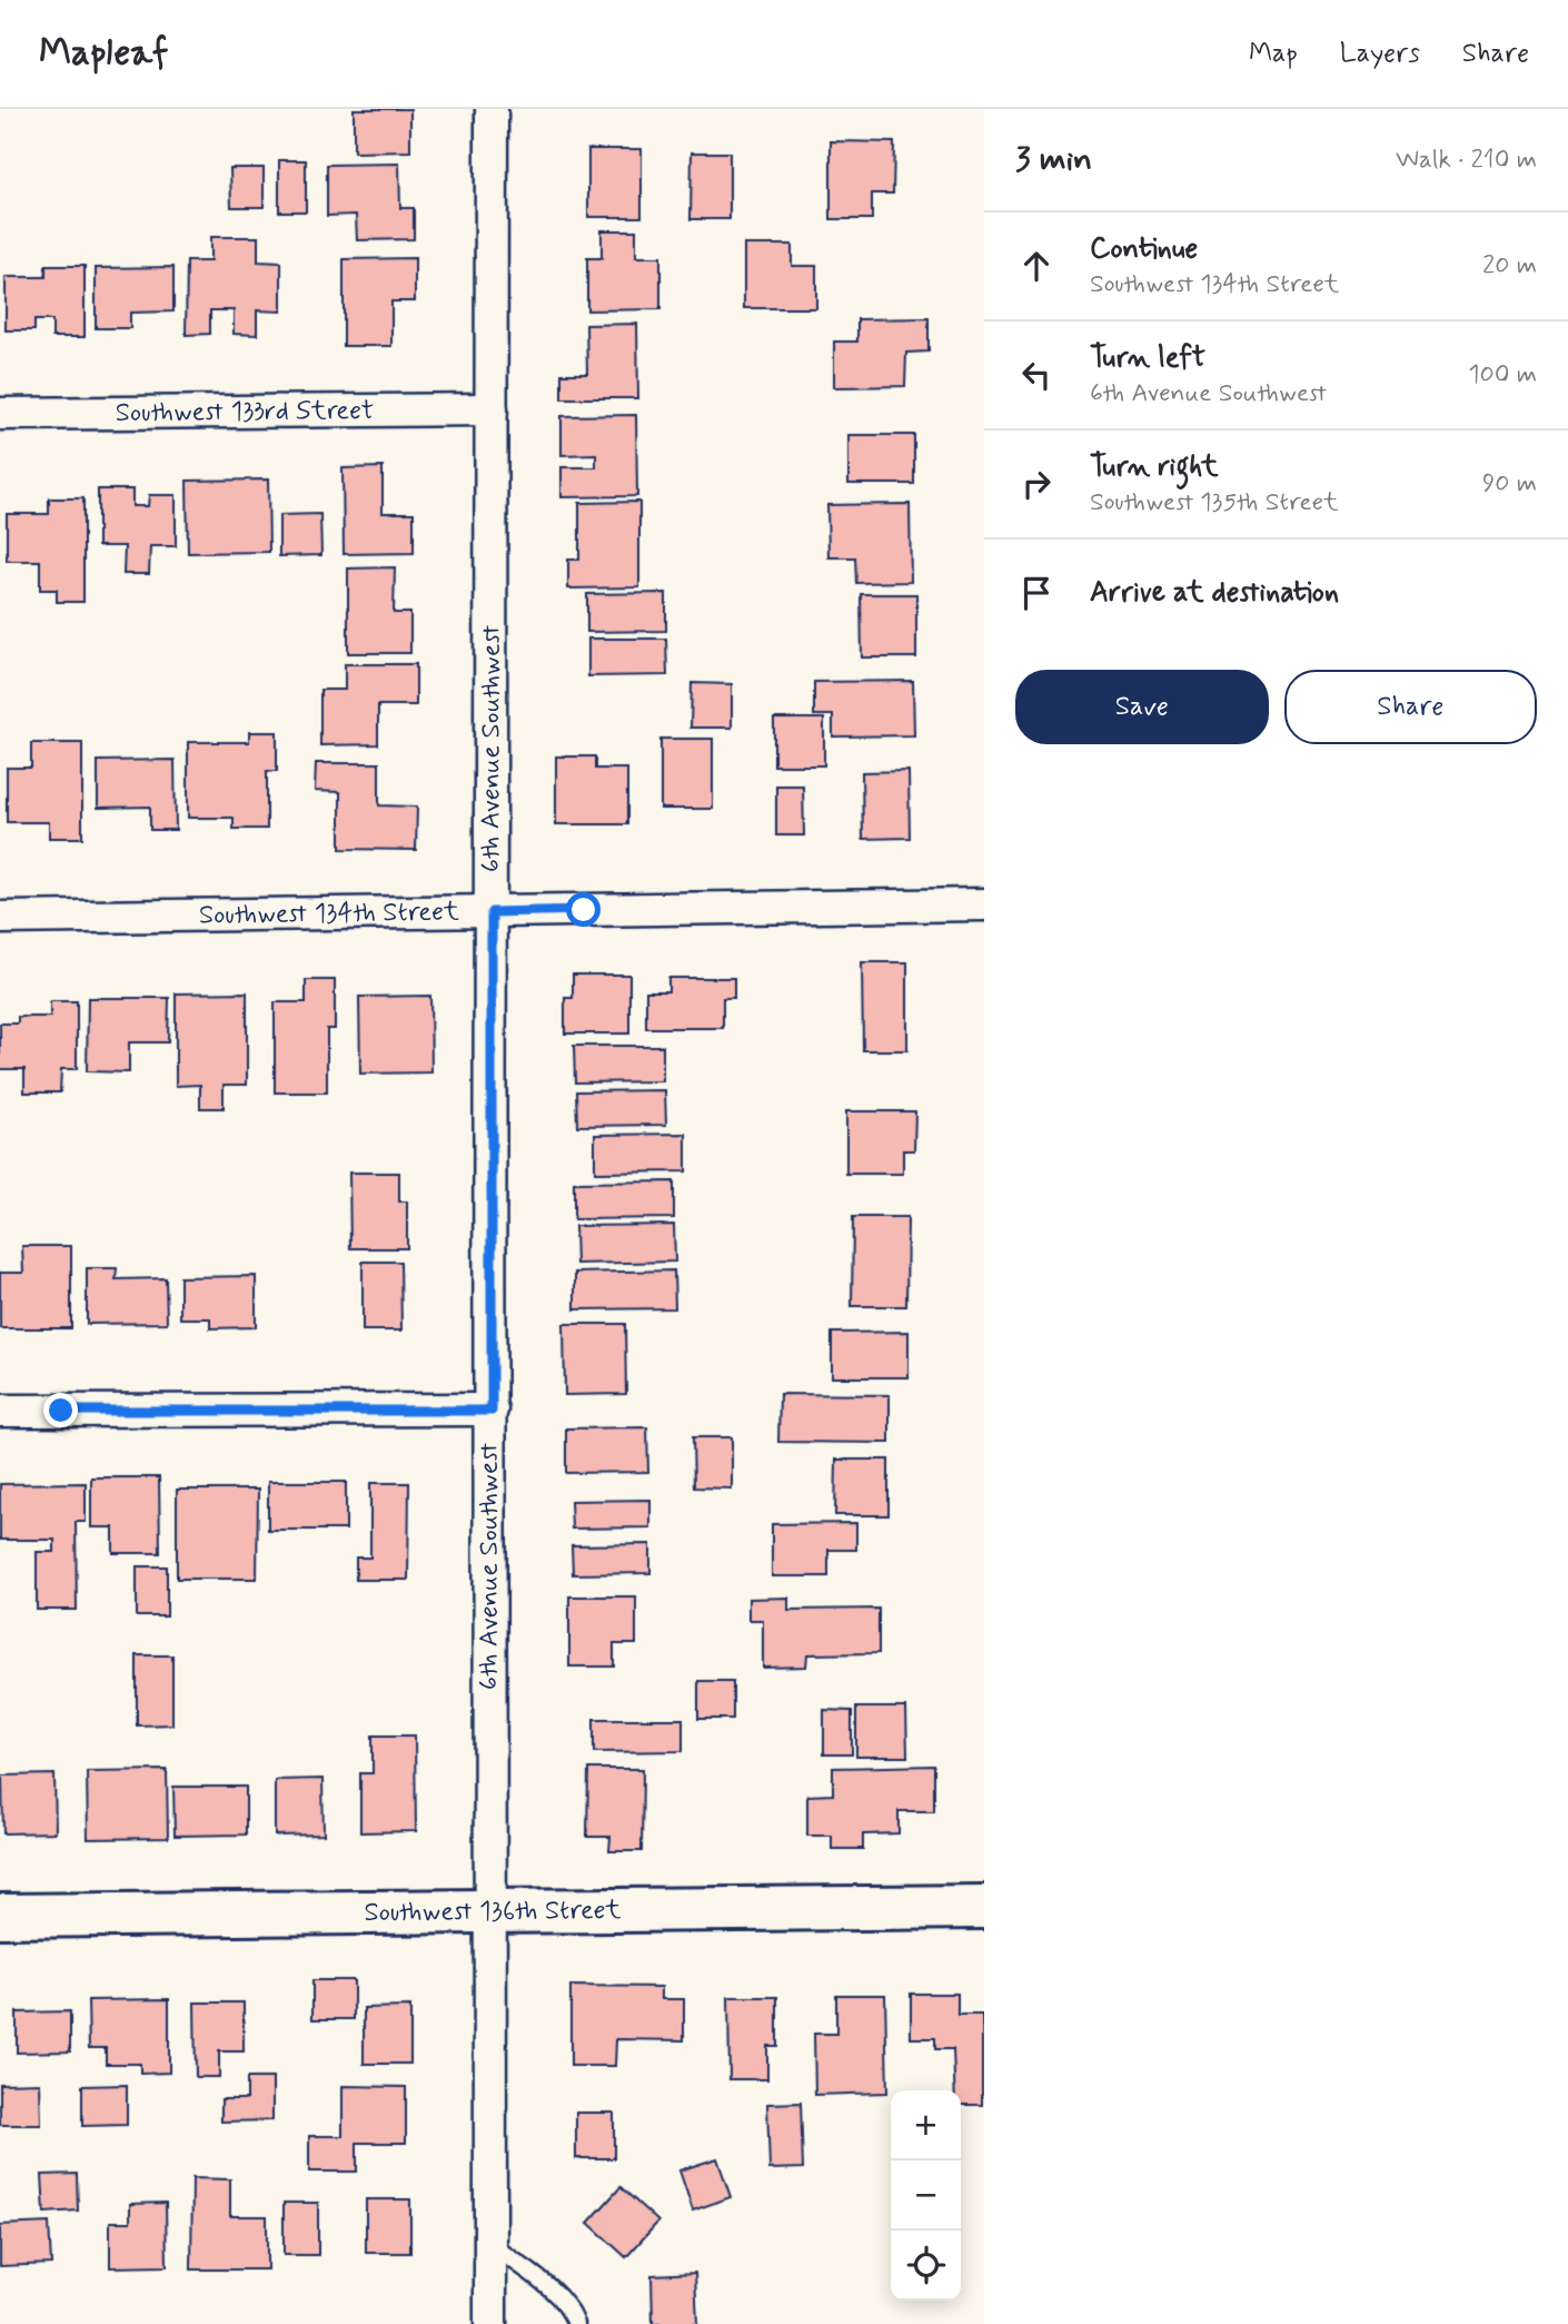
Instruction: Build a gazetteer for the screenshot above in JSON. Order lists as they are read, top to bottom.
{
  "streets": {
    "street": [
      "Southwest 133rd Street",
      "6th Avenue Southwest",
      "Southwest 134th Street",
      "Southwest 136th Street"
    ]
  },
  "crossings": [
    ["Southwest 133rd Street", "6th Avenue Southwest"],
    ["6th Avenue Southwest", "Southwest 134th Street"],
    ["6th Avenue Southwest", "Southwest 136th Street"]
  ],
  "page": {
    "header": "Mapleaf",
    "nav": ["Map", "Layers", "Share"],
    "heading": ["3 min", "Walk · 210 m"],
    "list": [
      ["Continue", "Southwest 134th Street", "20 m"],
      ["Turn left", "6th Avenue Southwest", "100 m"],
      ["Turn right", "Southwest 135th Street", "90 m"],
      "Arrive at destination"
    ],
    "buttons": ["Save", "Share"],
    "map_buttons": ["+", "−"]
  }
}
